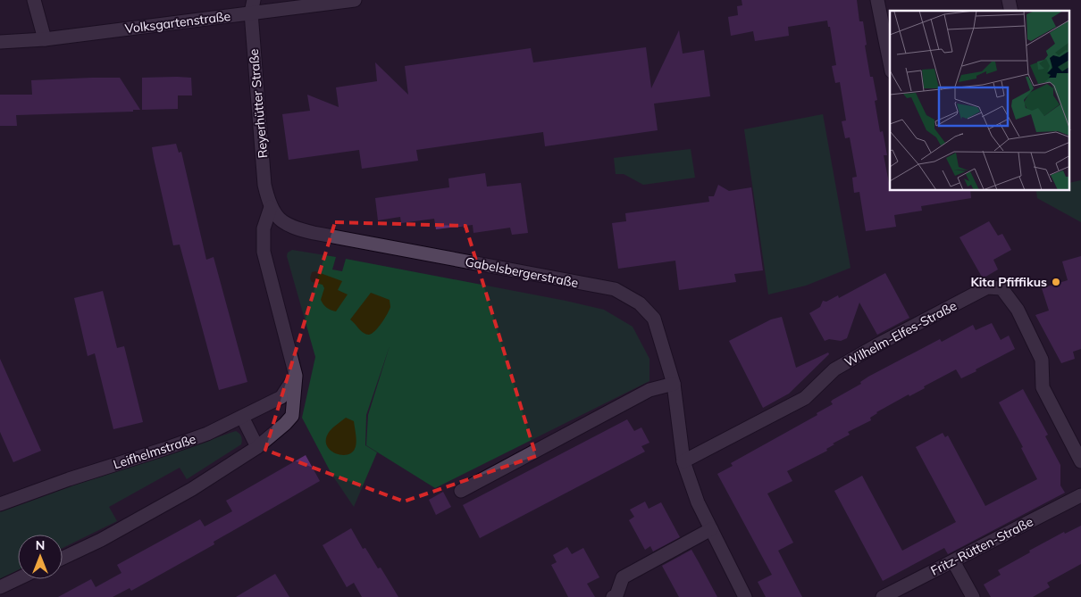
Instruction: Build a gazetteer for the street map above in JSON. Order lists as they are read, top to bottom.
{
  "streets": {
    "street": [
      "Volksgartenstraße",
      "Reyerhütter Straße",
      "Gabelsbergerstraße",
      "Wilhelm-Elfes-Straße",
      "Leifhelmstraße",
      "Fritz-Rütten-Straße"
    ]
  },
  "crossings": [
    ["Volksgartenstraße", "Reyerhütter Straße"],
    ["Reyerhütter Straße", "Gabelsbergerstraße"],
    ["Gabelsbergerstraße", "Wilhelm-Elfes-Straße"]
  ],
  "places": ["Kita Pfiffikus"],
  "north": "top"
}
